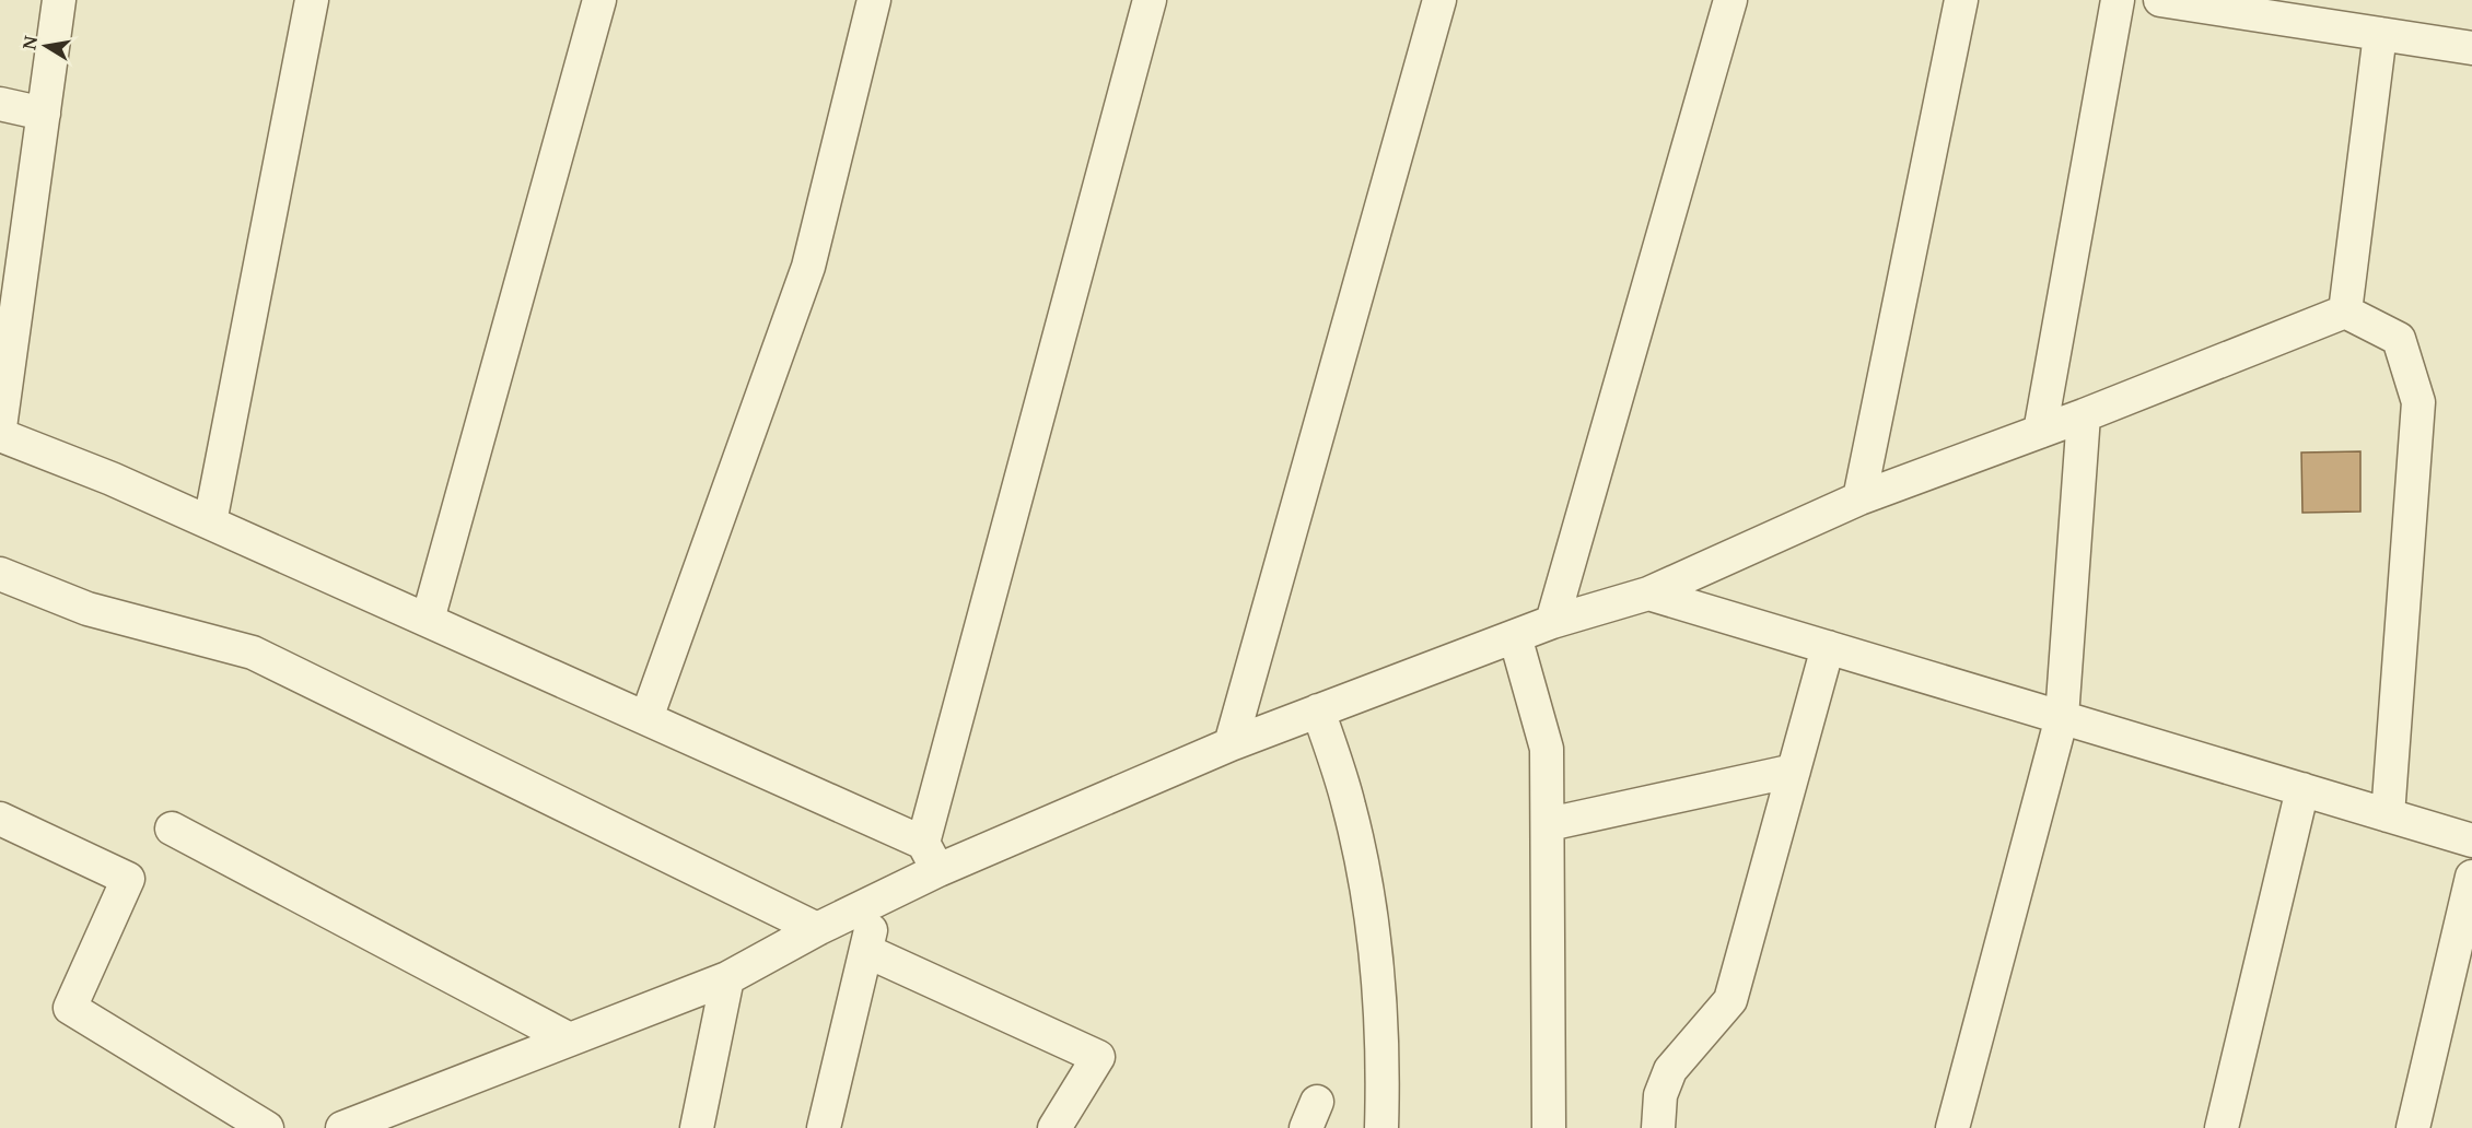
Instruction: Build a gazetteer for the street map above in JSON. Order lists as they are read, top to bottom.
{
  "north": "left"
}
